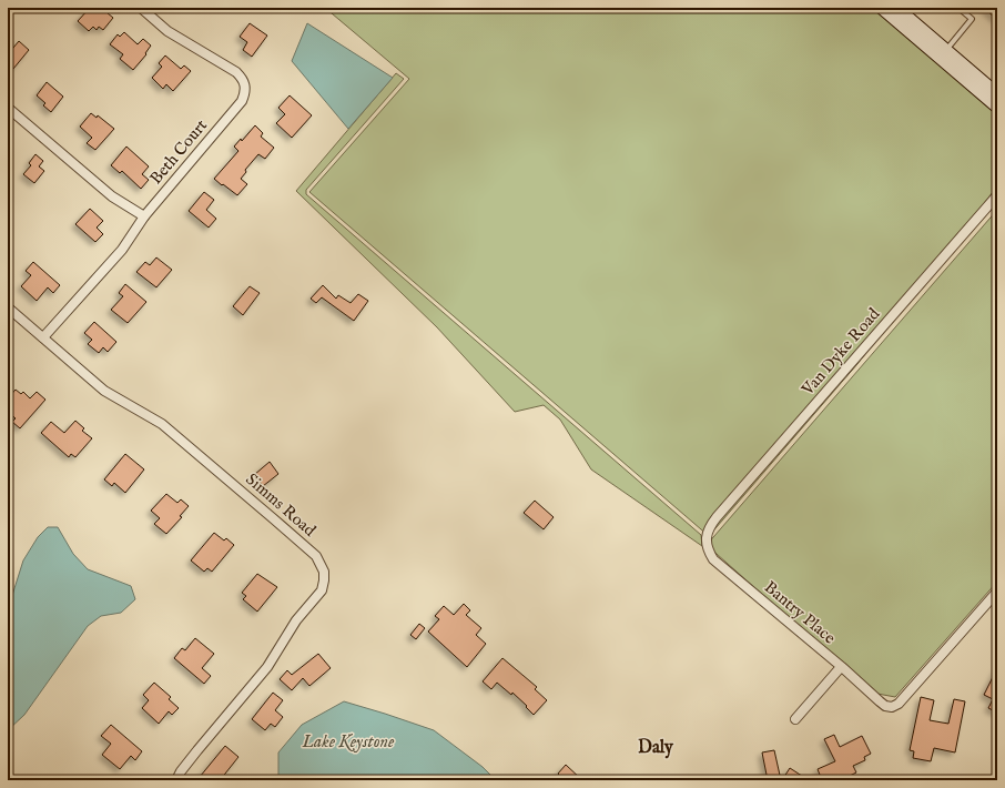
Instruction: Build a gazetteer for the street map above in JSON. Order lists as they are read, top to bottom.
{
  "streets": {
    "street": [
      "Beth Court",
      "Van Dyke Road",
      "Simms Road",
      "Bantry Place"
    ]
  },
  "crossings": [
    ["Beth Court", "Simms Road"],
    ["Van Dyke Road", "Bantry Place"]
  ],
  "districts": ["Daly"],
  "water": ["Lake Keystone"]
}
